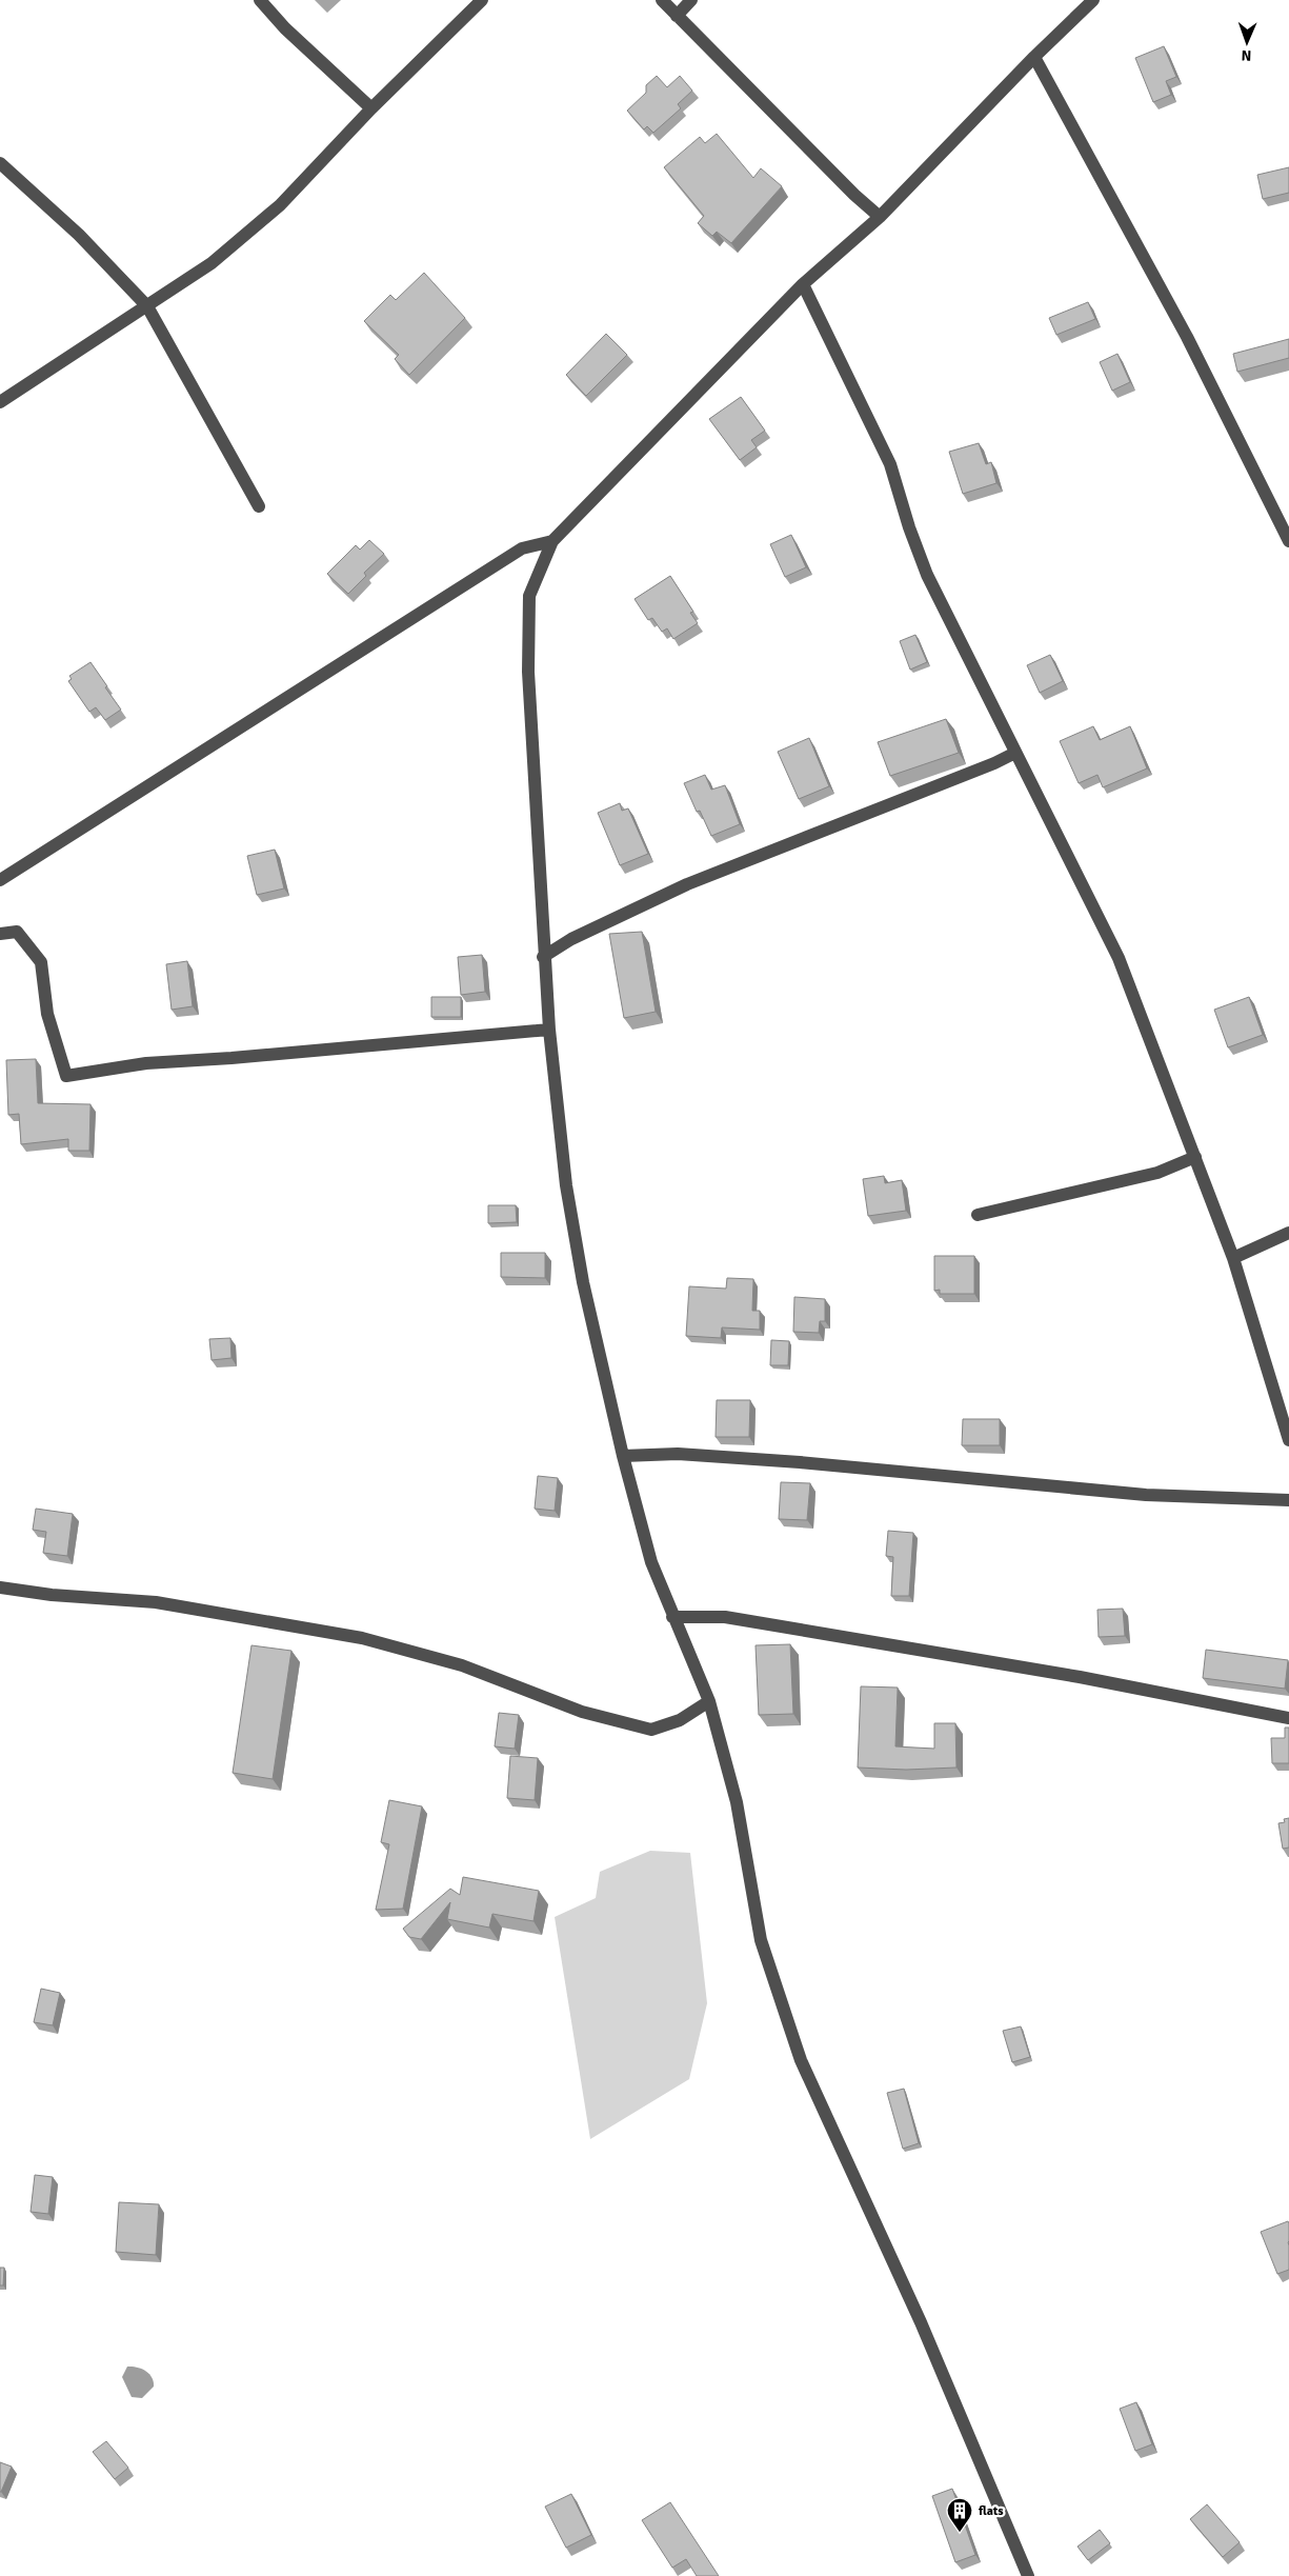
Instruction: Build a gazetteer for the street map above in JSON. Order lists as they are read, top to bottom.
{
  "places": {
    "building": ["flats"]
  },
  "north": "bottom"
}
